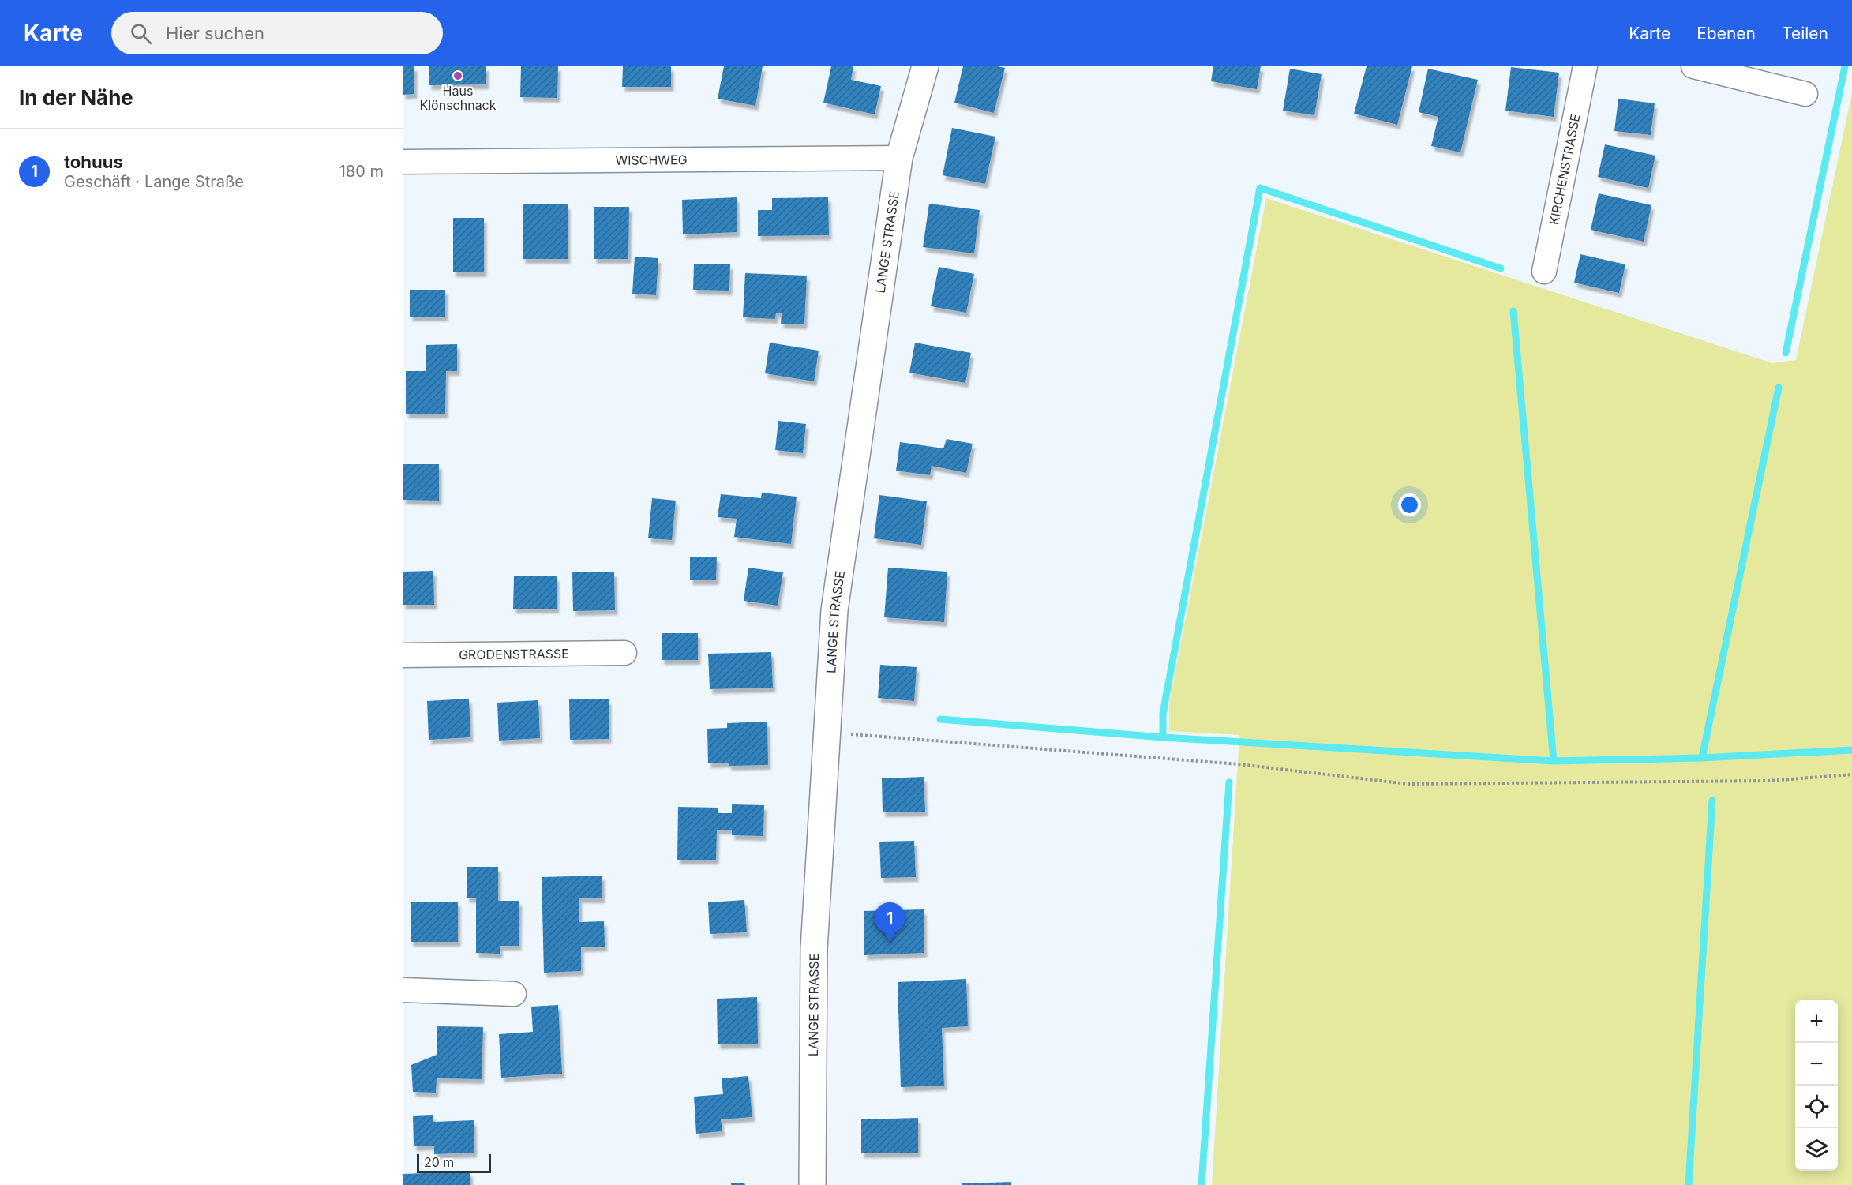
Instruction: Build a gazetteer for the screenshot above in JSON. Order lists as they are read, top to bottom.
{
  "streets": {
    "street": [
      "WISCHWEG",
      "KIRCHENSTRASSE",
      "LANGE STRASSE",
      "GRODENSTRASSE"
    ]
  },
  "crossings": [
    ["WISCHWEG", "LANGE STRASSE"]
  ],
  "places": ["Haus Klönschnack"],
  "scale_bar": "20 m",
  "page": {
    "header": "Karte",
    "search": "Hier suchen",
    "nav": ["Karte", "Ebenen", "Teilen"],
    "heading": "In der Nähe",
    "list": [
      {
        "mark": "1",
        "name": "tohuus",
        "note": "Geschäft · Lange Straße",
        "value": "180 m"
      }
    ],
    "pins": "1",
    "map_buttons": ["+", "−"],
    "scale": "20 m"
  }
}
